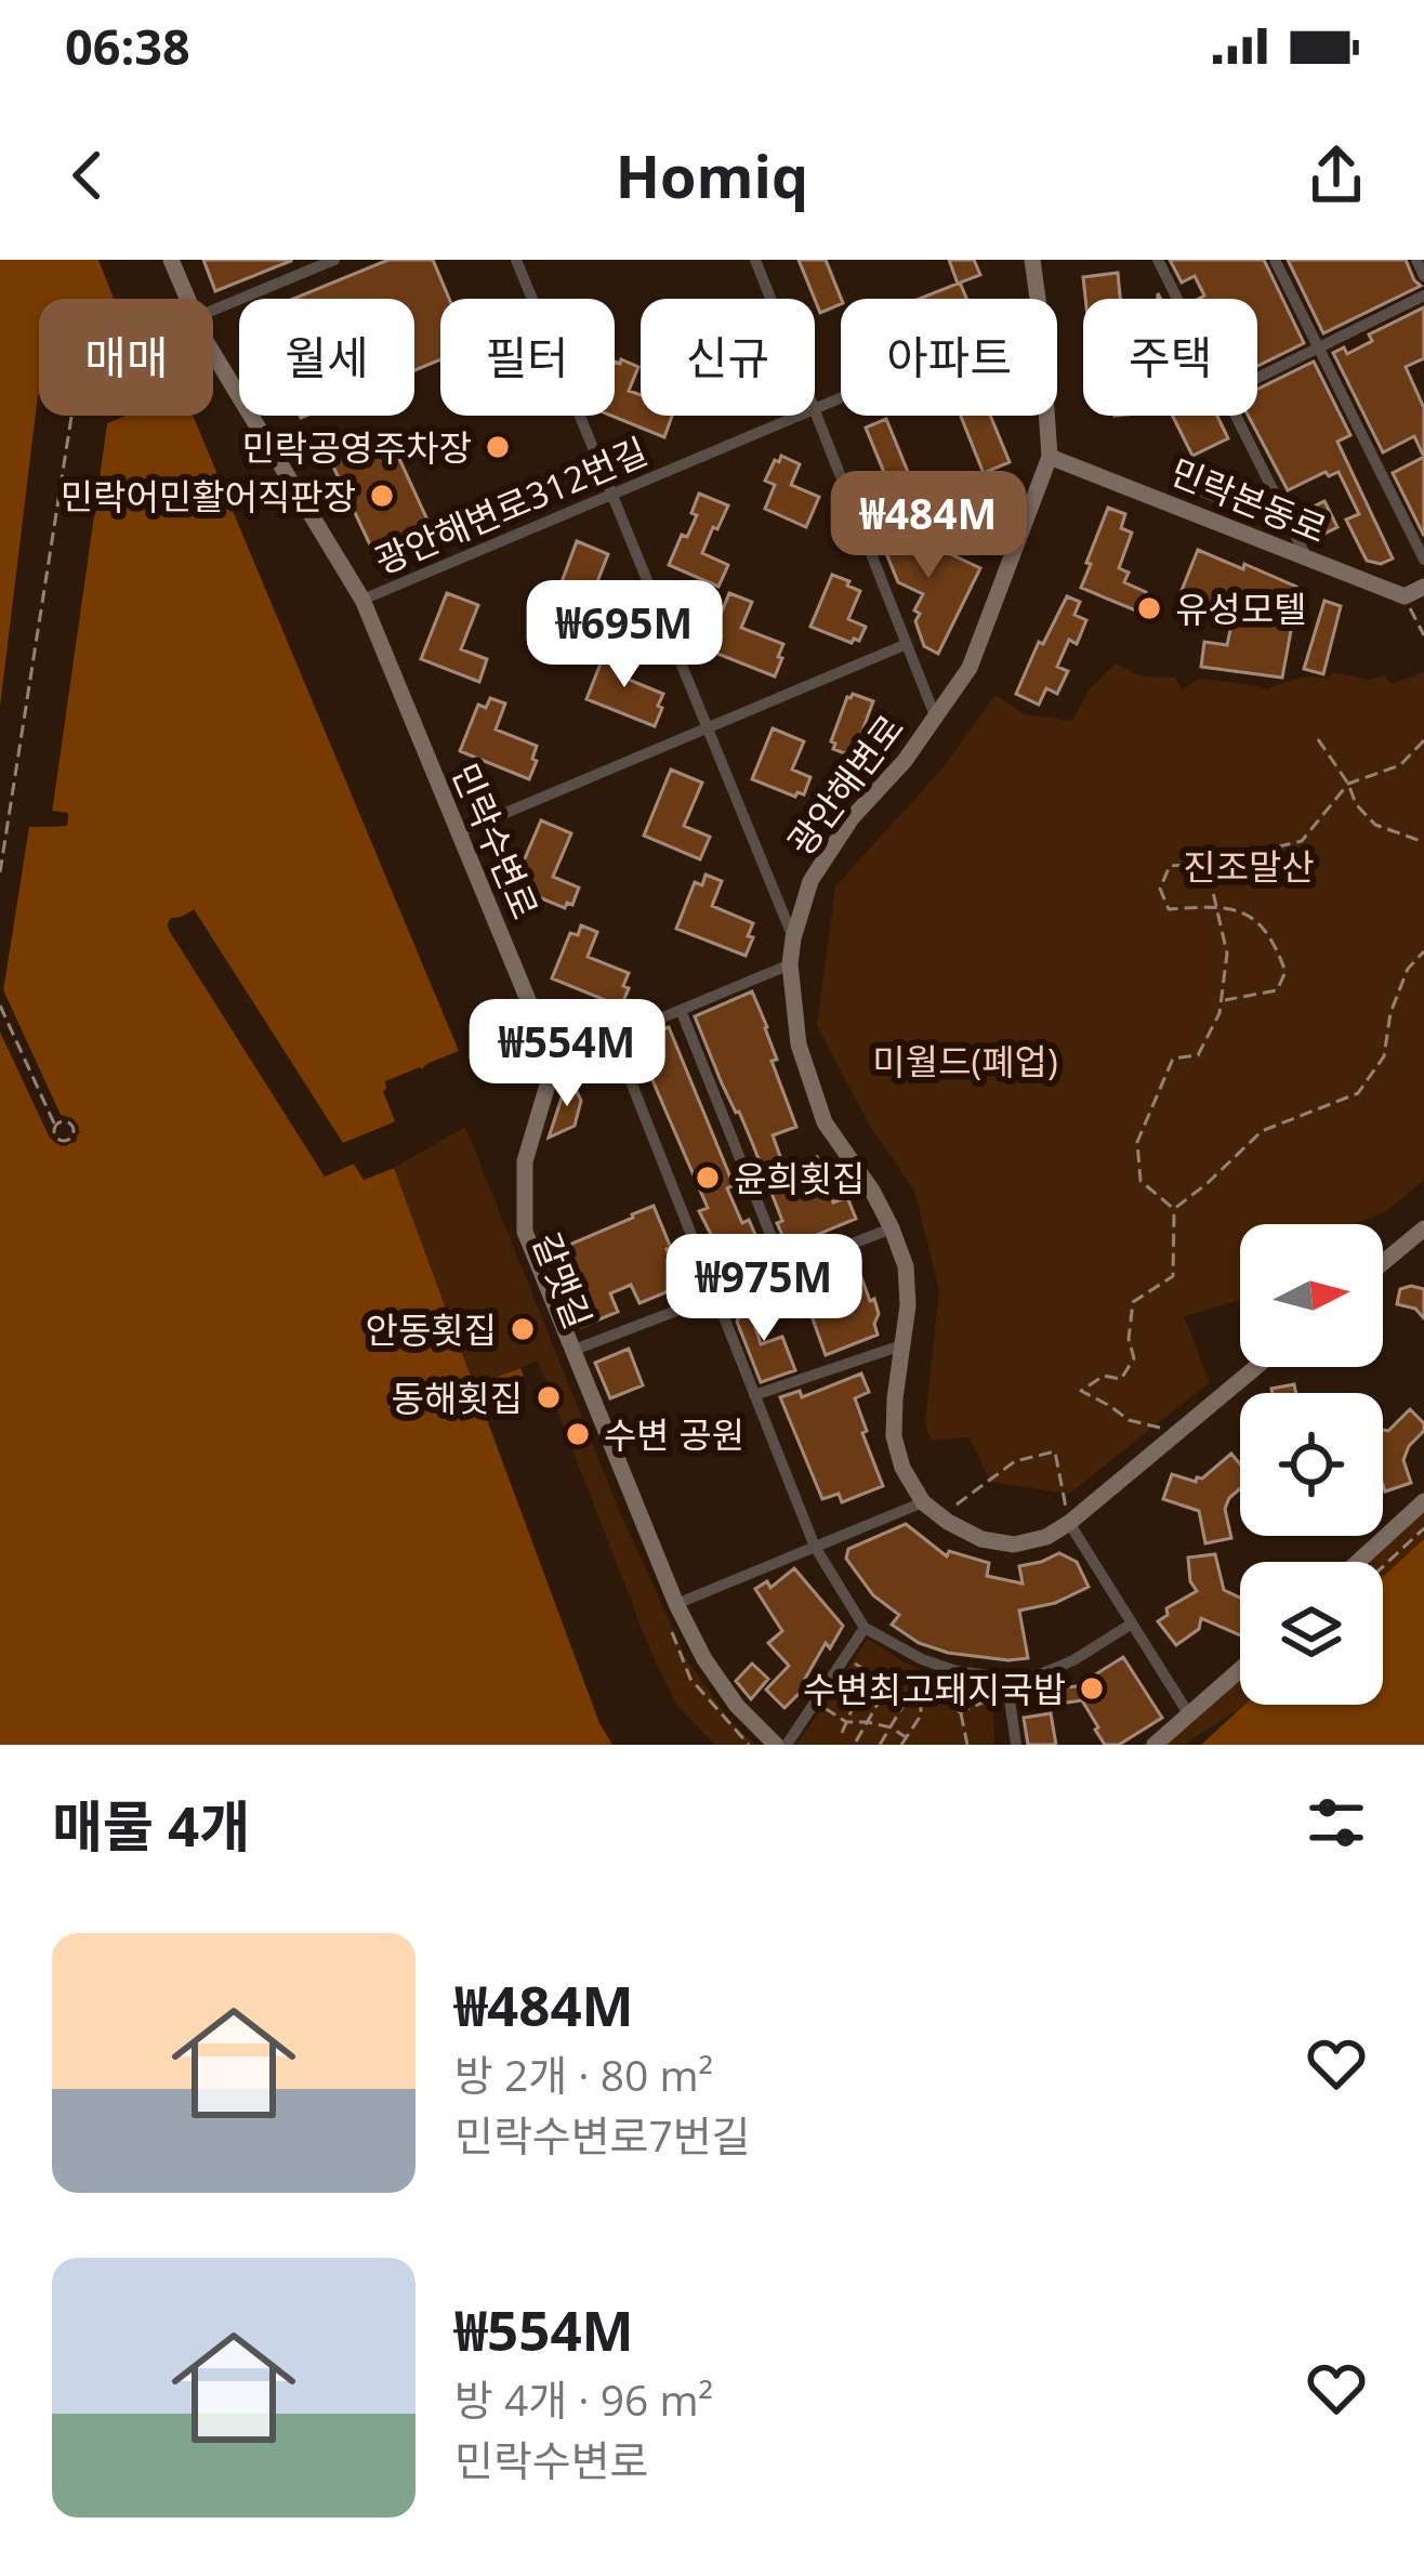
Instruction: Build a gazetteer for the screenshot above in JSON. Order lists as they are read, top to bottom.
{
  "streets": {
    "main road": ["민락본동로", "광안해변로", "민락수변로"],
    "street": ["광안해변로312번길"]
  },
  "crossings": [
    ["민락본동로", "광안해변로"],
    ["광안해변로312번길", "민락수변로"]
  ],
  "parks": ["진조말산", "미월드(폐업)"],
  "places": [
    "민락공영주차장",
    "민락어민활어직판장",
    "유성모텔",
    "윤희횟집",
    "안동횟집",
    "동해횟집",
    "수변 공원",
    "수변최고돼지국밥"
  ],
  "north": "right",
  "page": {
    "status": "06:38",
    "header": "Homiq",
    "chip": [
      "매매",
      "월세",
      "필터",
      "신규",
      "아파트",
      "주택"
    ],
    "price": [
      "₩484M",
      "₩695M",
      "₩554M",
      "₩975M"
    ],
    "heading": "매물 4개",
    "list": [
      {
        "name": "₩484M",
        "note": "방 2개 · 80 m² · 민락수변로7번길"
      },
      {
        "name": "₩554M",
        "note": "방 4개 · 96 m² · 민락수변로"
      }
    ]
  }
}
